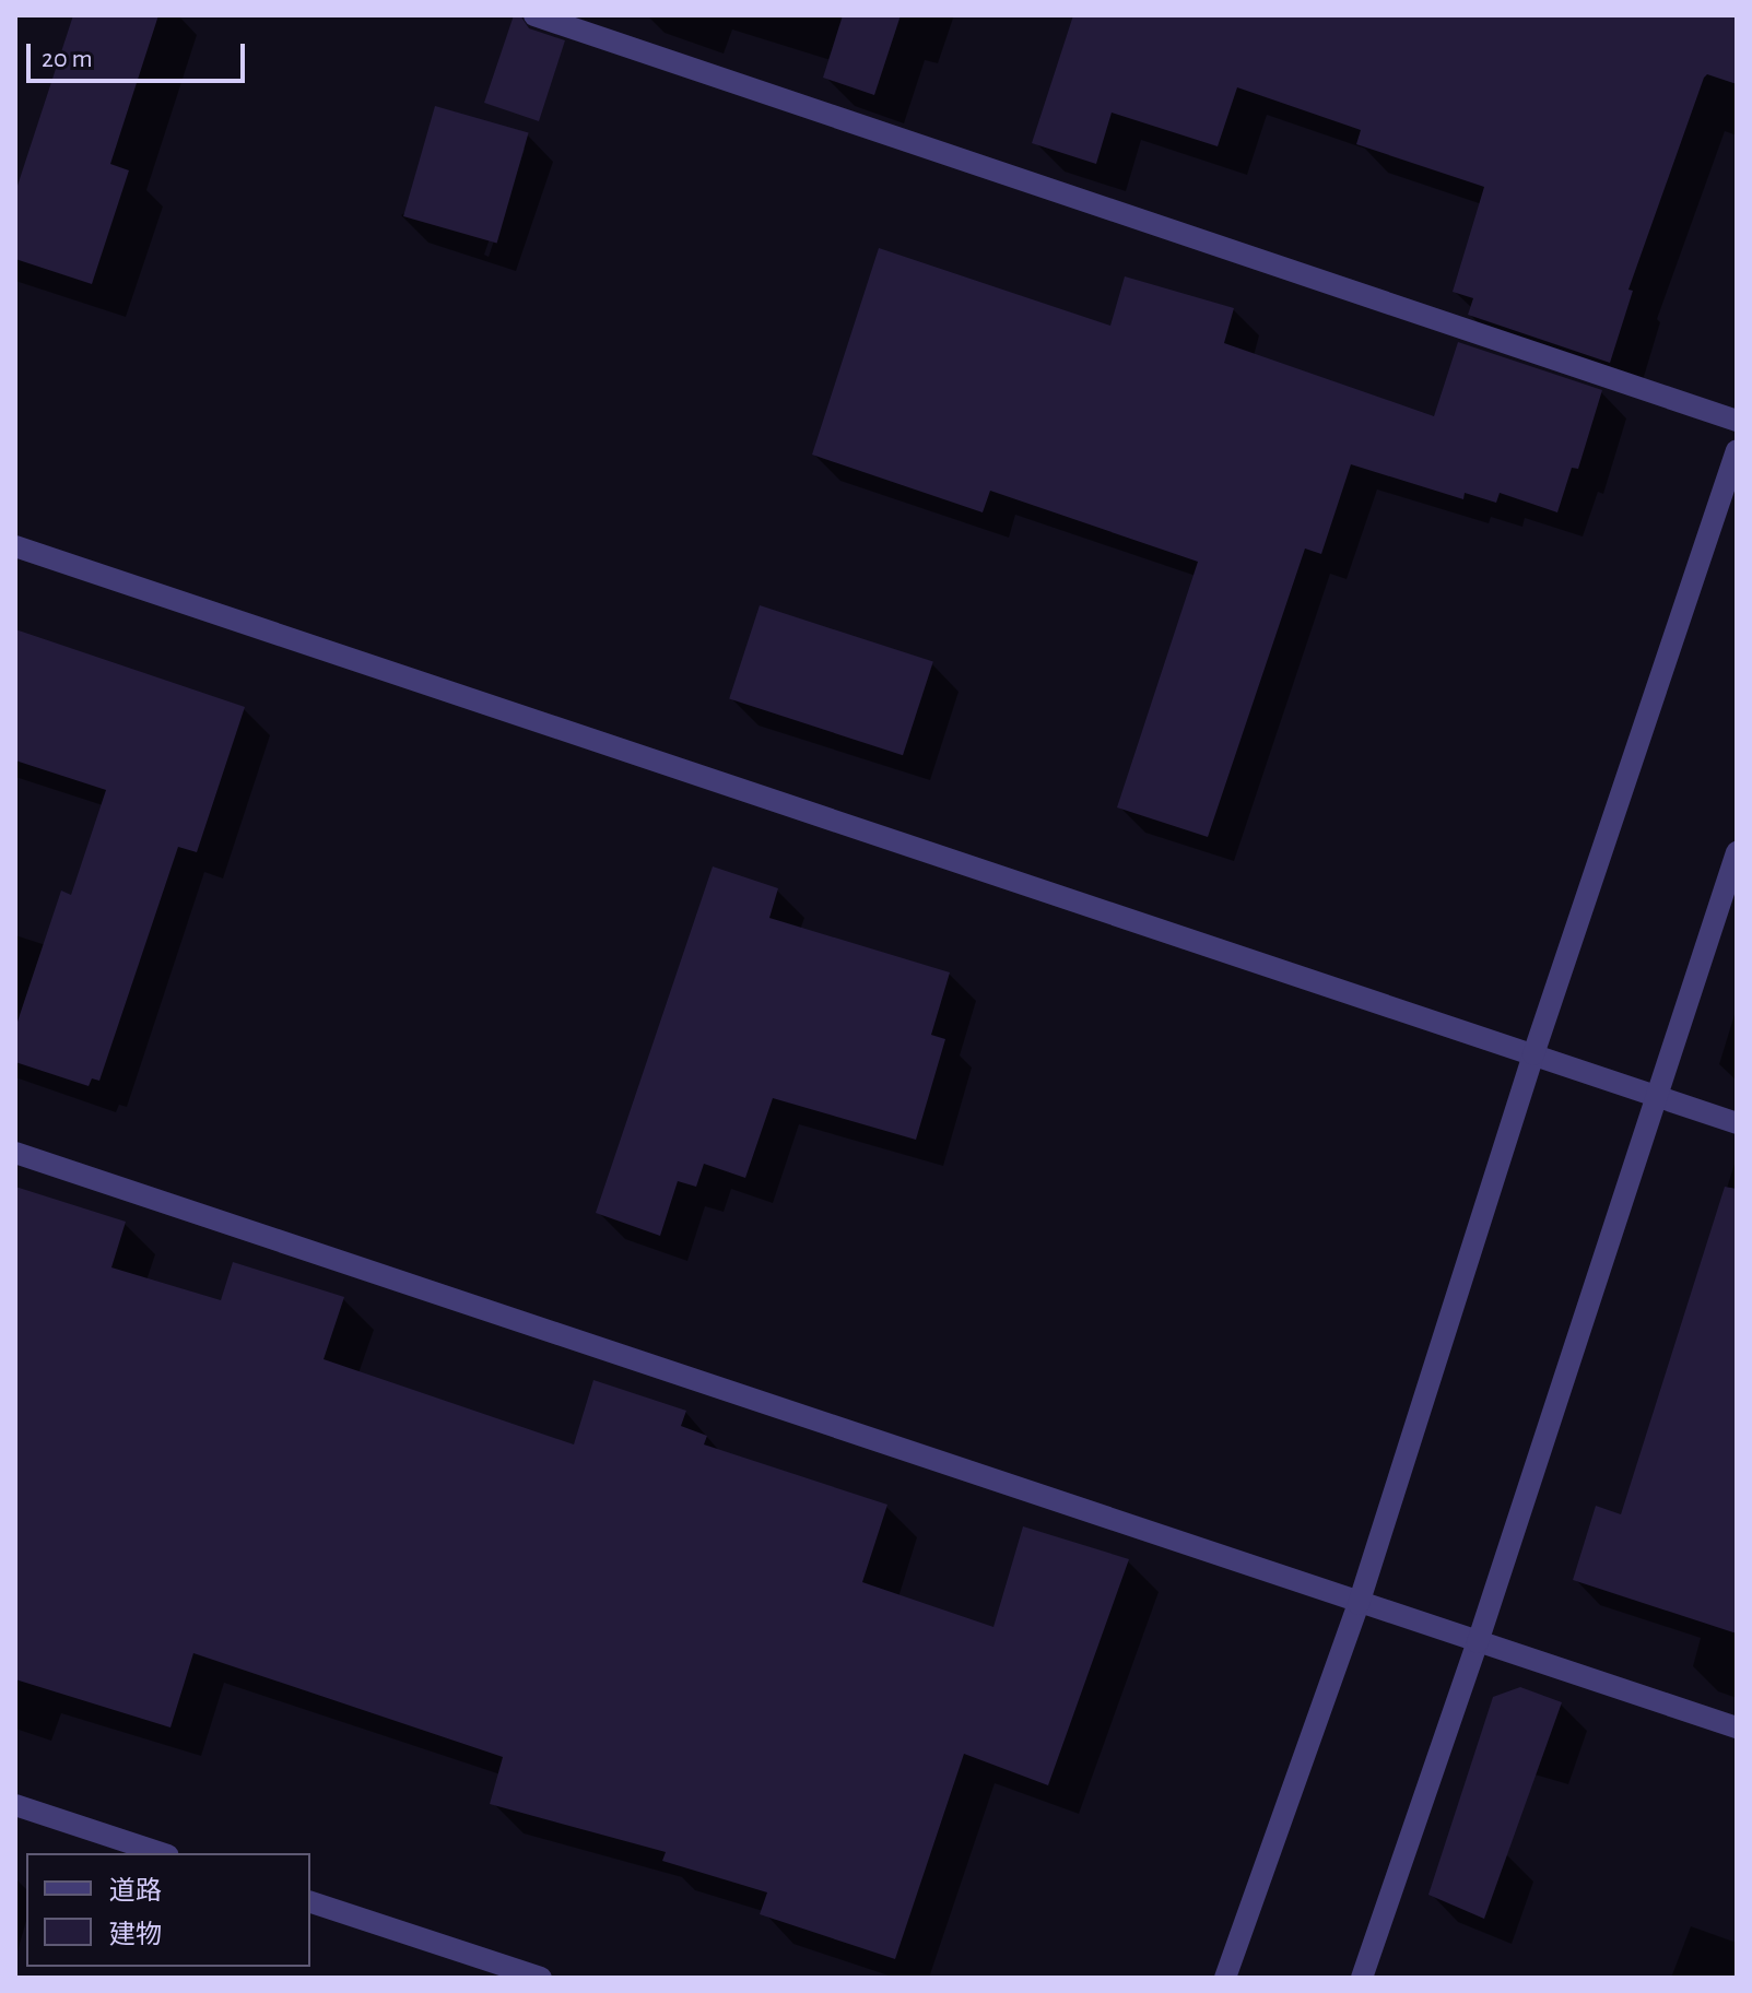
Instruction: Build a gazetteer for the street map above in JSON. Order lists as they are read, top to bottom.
{
  "legend": ["道路", "建物"],
  "scale_bar": "20 m"
}
